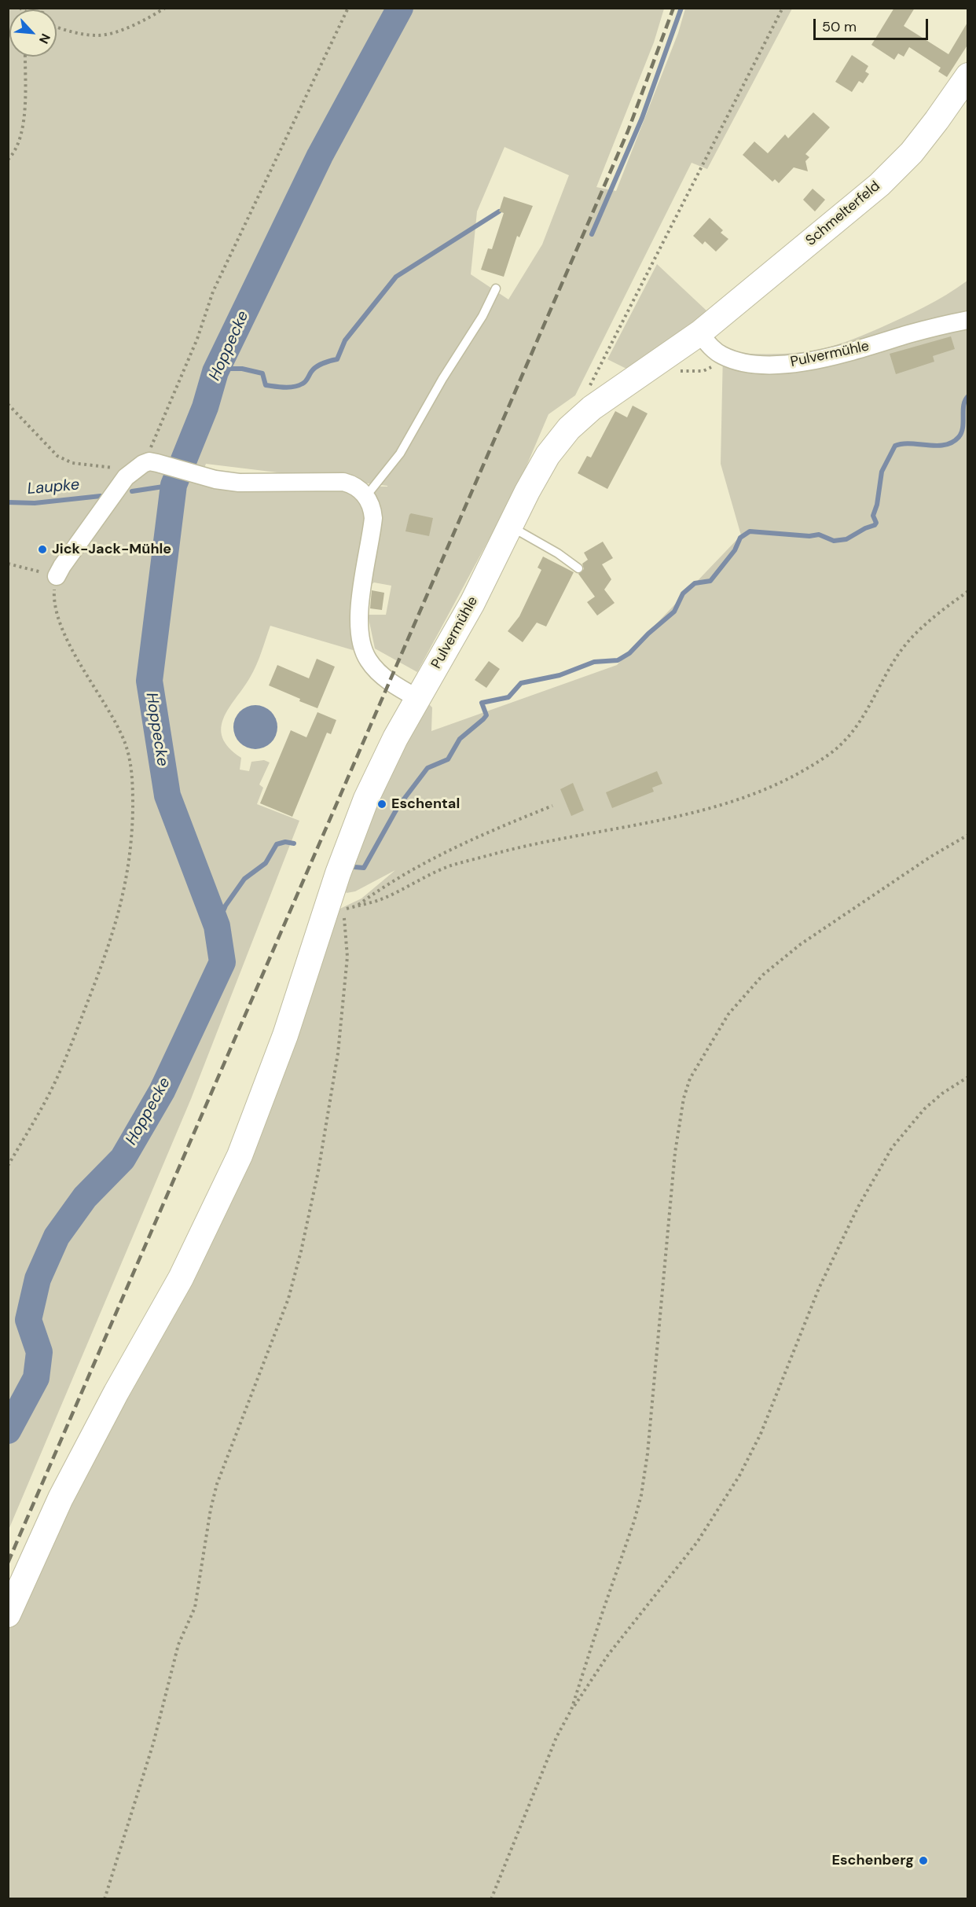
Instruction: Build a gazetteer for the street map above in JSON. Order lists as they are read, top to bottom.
{
  "streets": {
    "main road": ["Schmelterfeld", "Pulvermühle"]
  },
  "crossings": [
    ["Schmelterfeld", "Pulvermühle"]
  ],
  "water": ["Hoppecke", "Laupke"],
  "places": ["Jick-Jack-Mühle", "Eschental", "Eschenberg"],
  "scale_bar": "50 m",
  "north": "bottom right"
}
